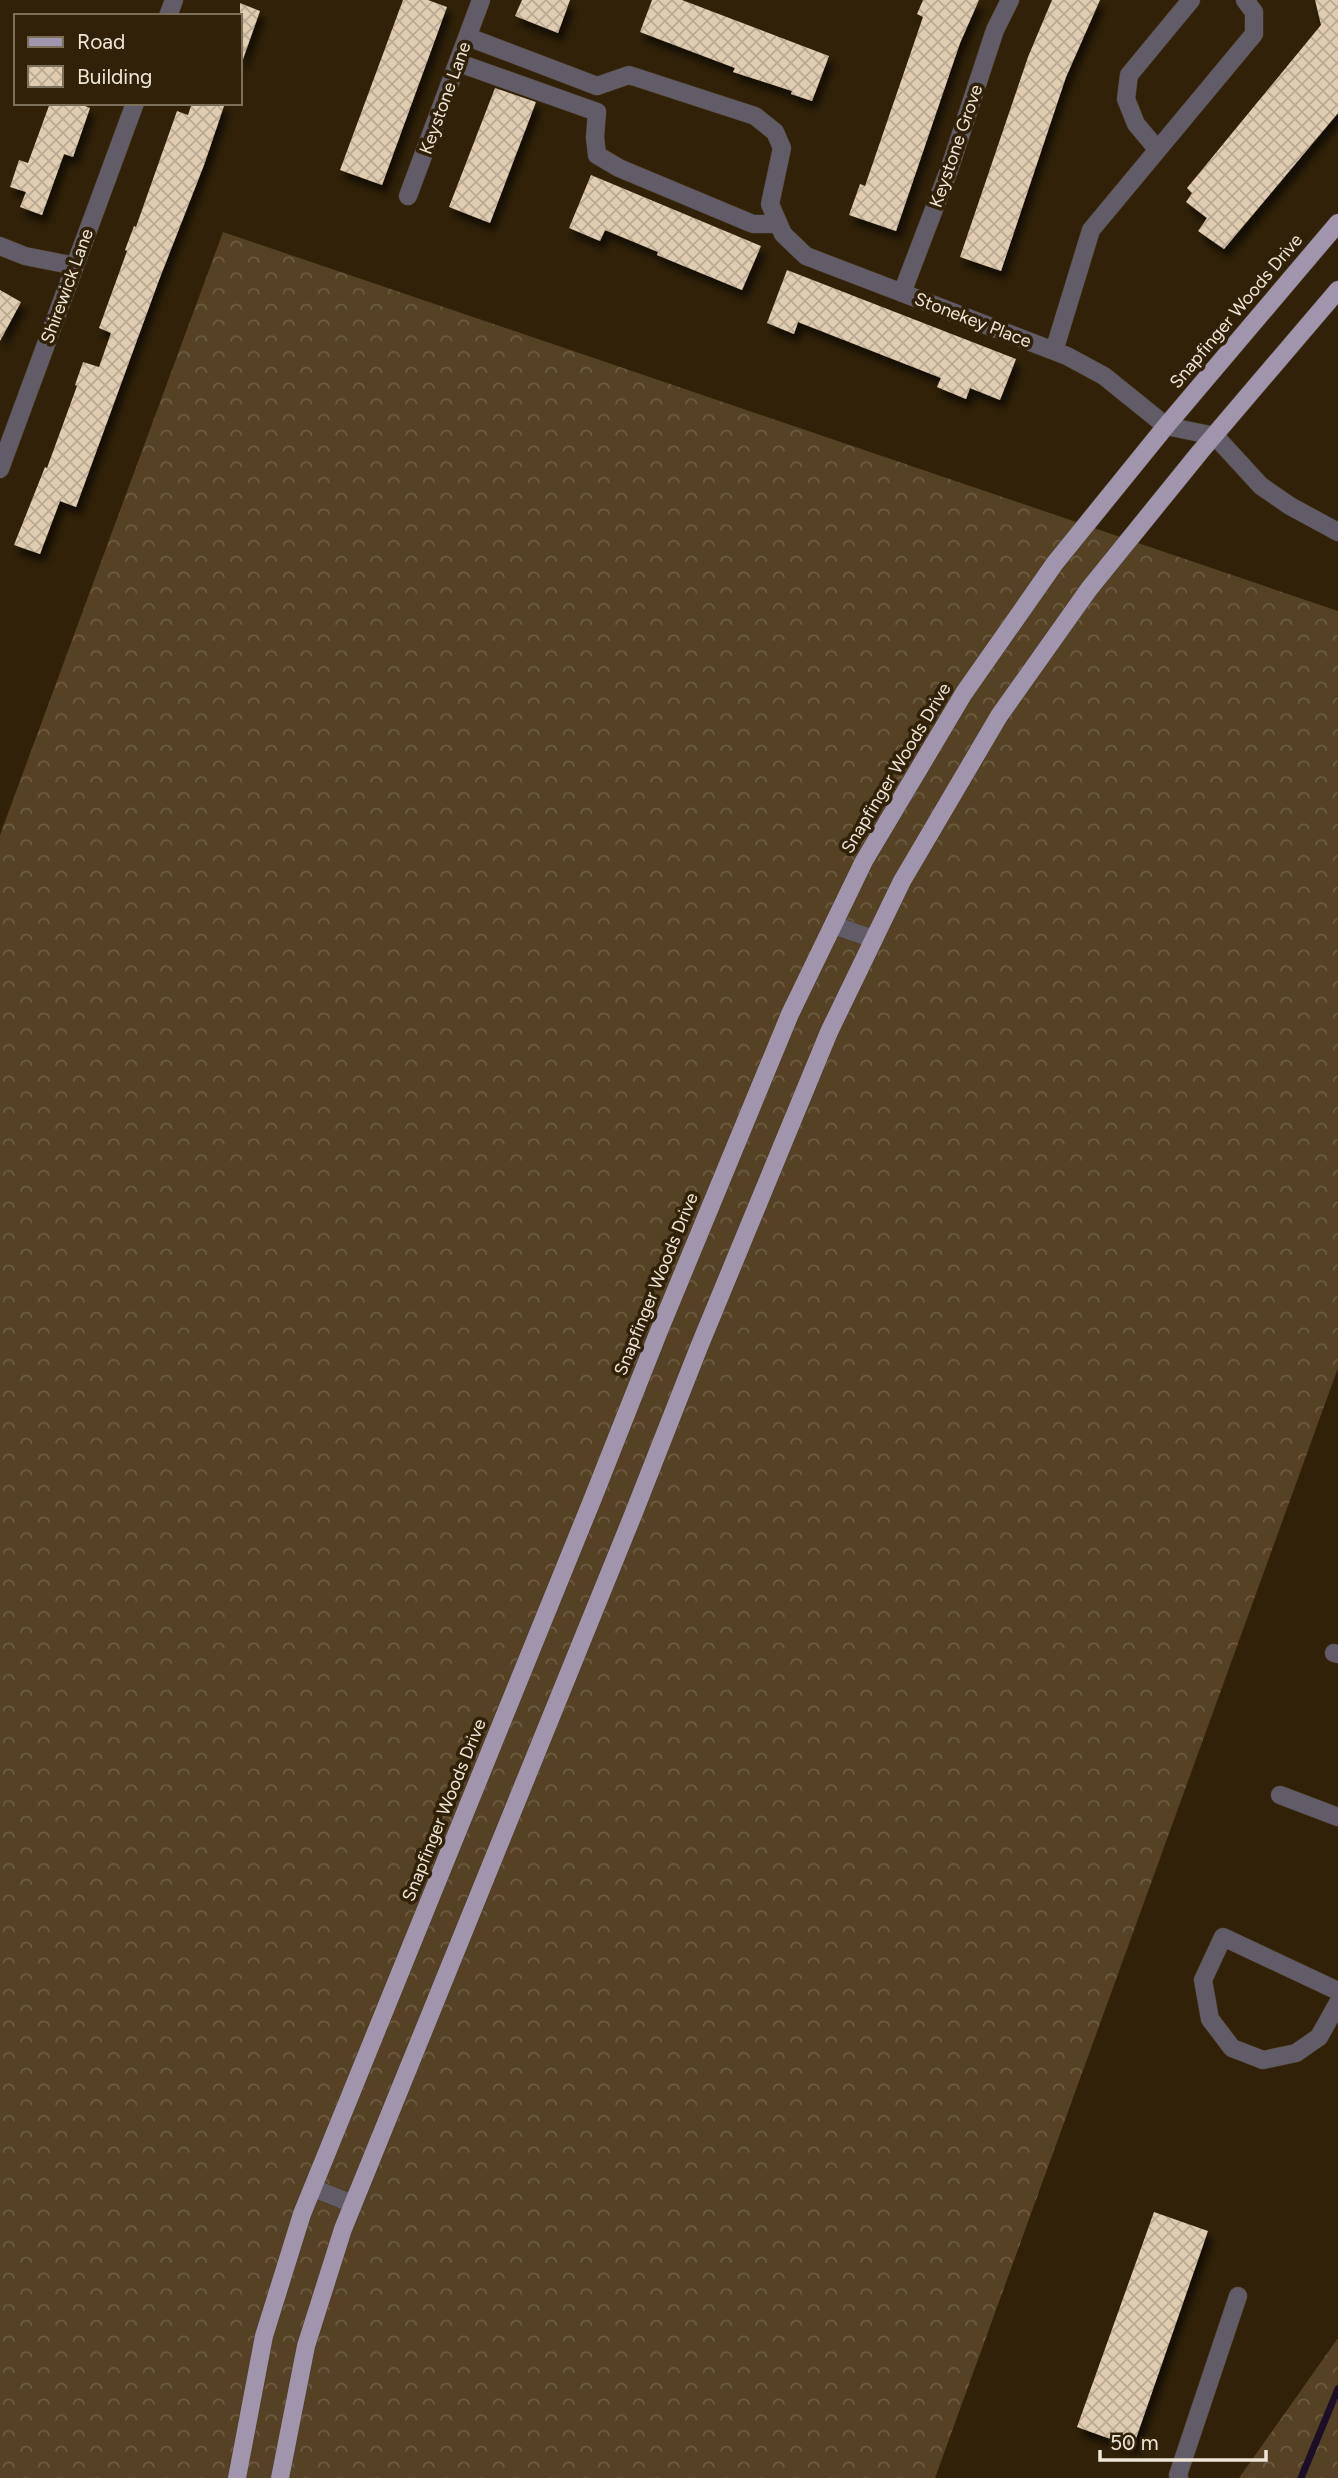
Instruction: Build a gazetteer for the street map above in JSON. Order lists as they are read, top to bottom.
{
  "streets": {
    "main road": ["Snapfinger Woods Drive"],
    "street": [
      "Keystone Lane",
      "Keystone Grove",
      "Shirewick Lane",
      "Stonekey Place"
    ]
  },
  "crossings": [
    ["Keystone Grove", "Stonekey Place"],
    ["Snapfinger Woods Drive", "Stonekey Place"]
  ],
  "legend": ["Road", "Building"],
  "scale_bar": "50 m"
}
